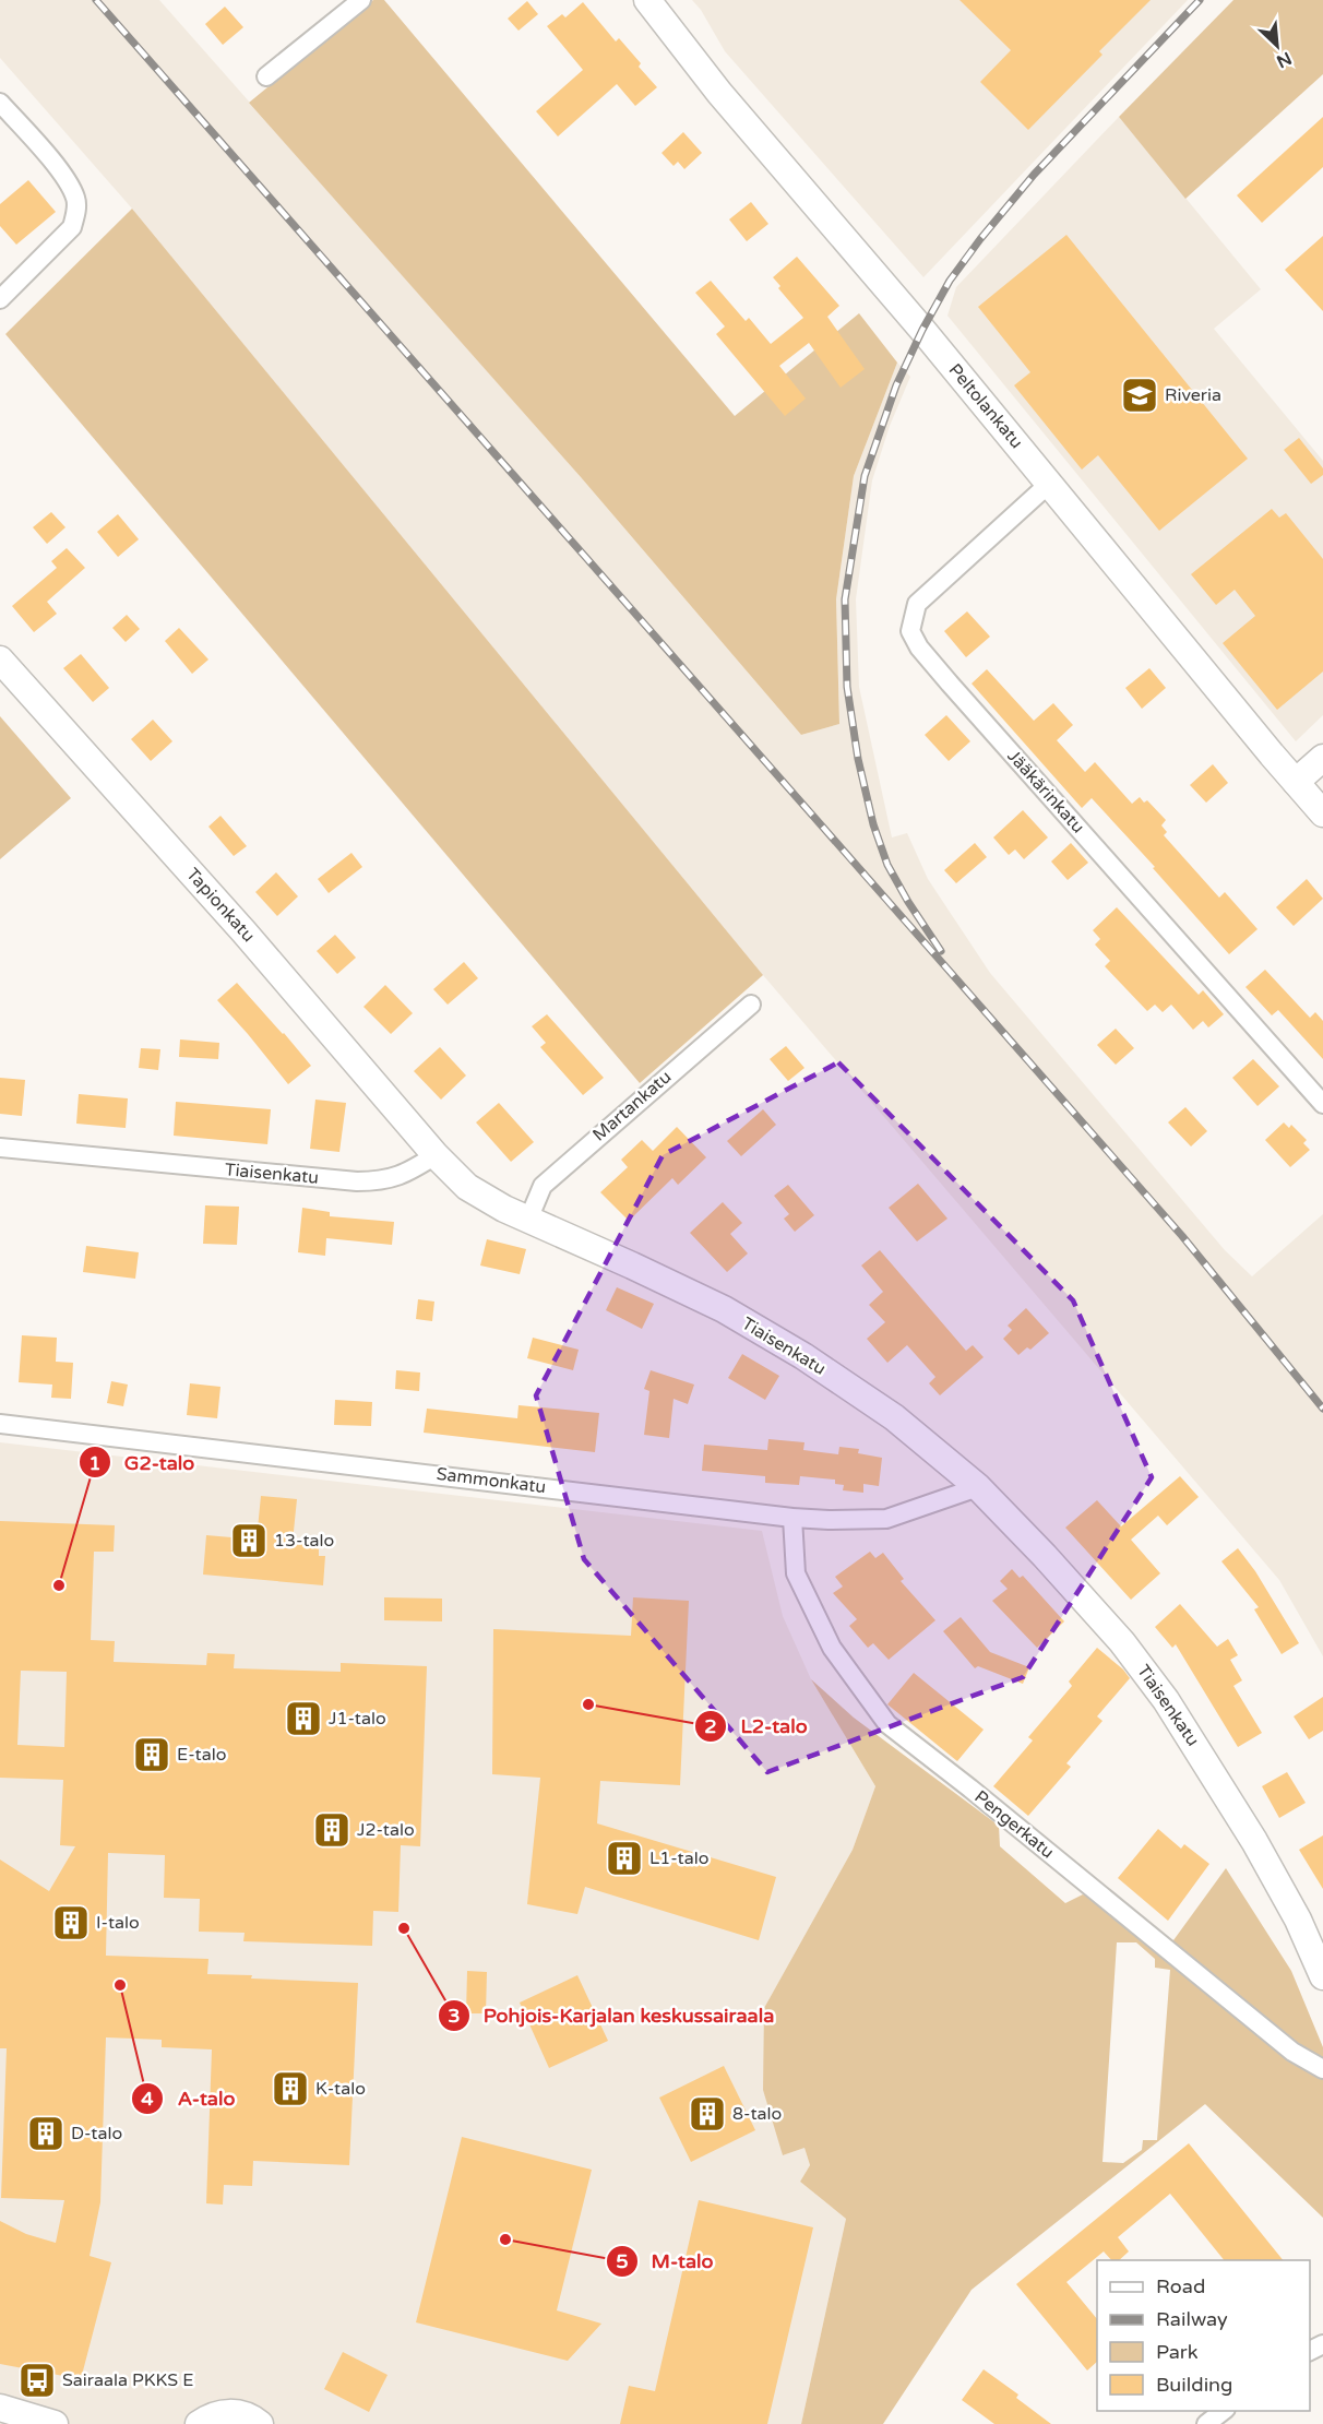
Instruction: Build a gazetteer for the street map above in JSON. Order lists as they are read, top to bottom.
{
  "streets": {
    "street": [
      "Peltolankatu",
      "Jääkärinkatu",
      "Tapionkatu",
      "Martankatu",
      "Tiaisenkatu",
      "Sammonkatu",
      "Pengerkatu"
    ]
  },
  "crossings": [
    ["Peltolankatu", "Jääkärinkatu"],
    ["Tapionkatu", "Tiaisenkatu"],
    ["Martankatu", "Tiaisenkatu"],
    ["Tiaisenkatu", "Sammonkatu"],
    ["Sammonkatu", "Pengerkatu"]
  ],
  "places": {
    "school or university": ["Riveria"],
    "building": [
      "13-talo",
      "J1-talo",
      "E-talo",
      "J2-talo",
      "L1-talo",
      "I-talo",
      "K-talo",
      "8-talo",
      "D-talo"
    ],
    "other": [
      "G2-talo",
      "L2-talo",
      "Pohjois-Karjalan keskussairaala",
      "A-talo",
      "M-talo"
    ],
    "bus stop": ["Sairaala PKKS E"]
  },
  "legend": [
    "Road",
    "Railway",
    "Park",
    "Building"
  ],
  "north": "bottom right"
}
